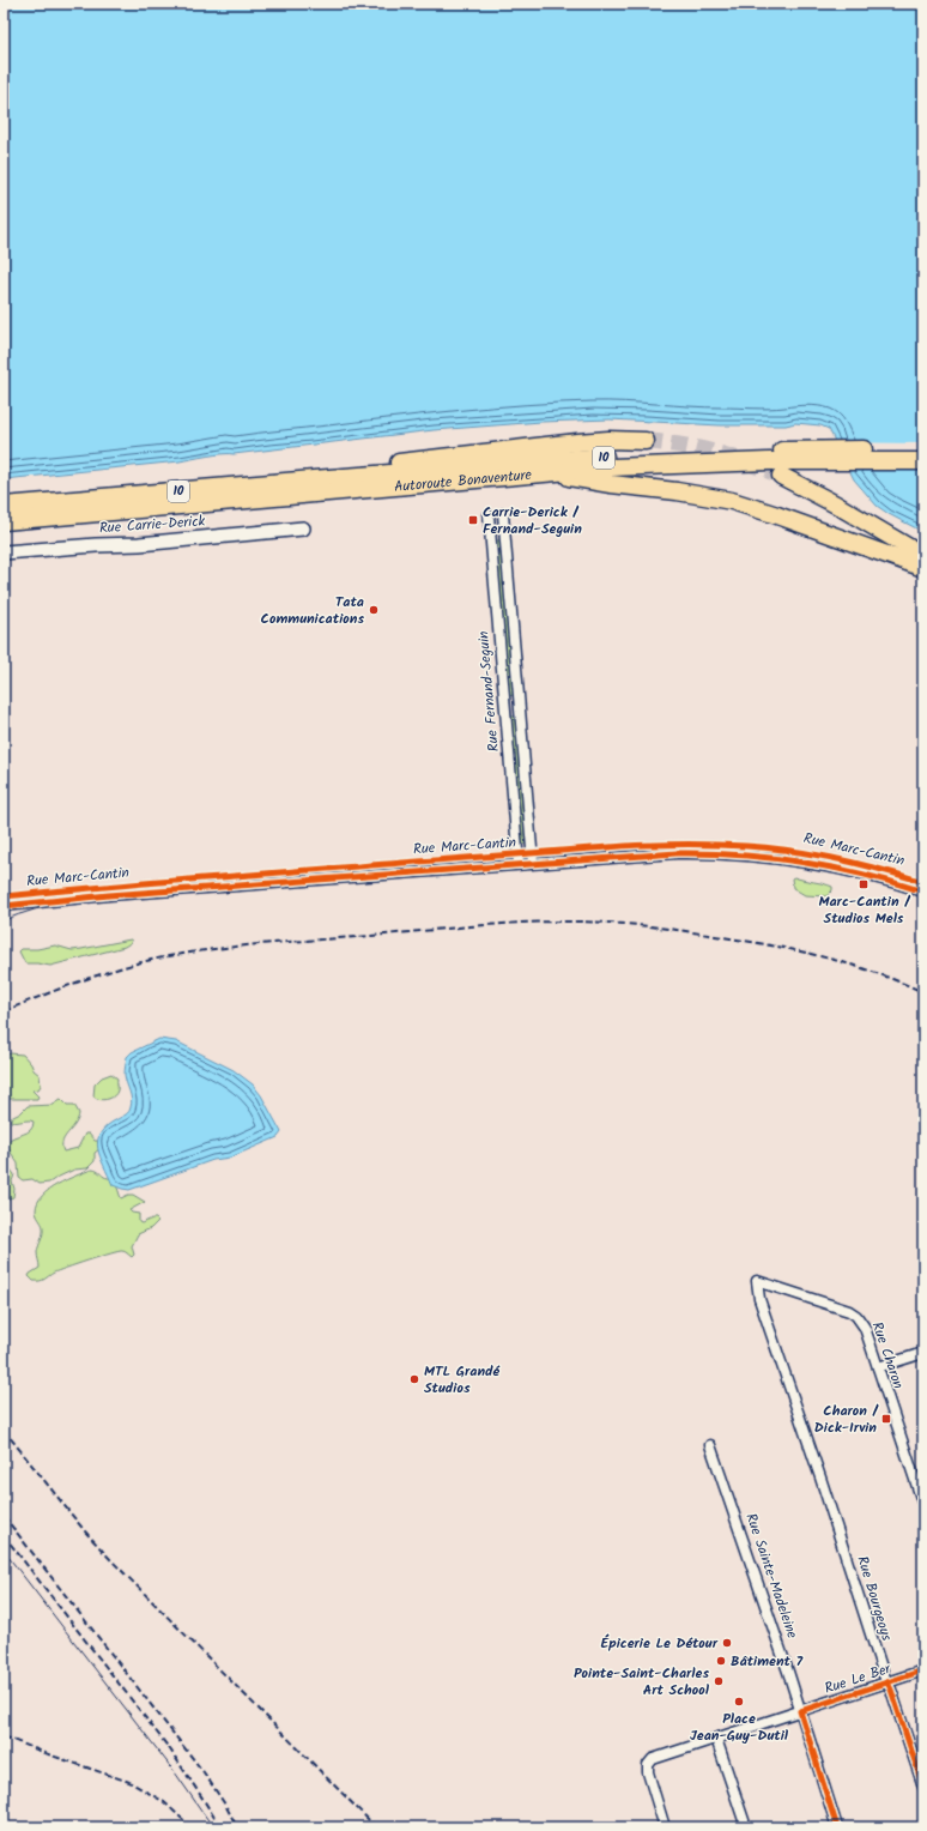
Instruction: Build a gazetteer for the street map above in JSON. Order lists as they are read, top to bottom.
{
  "streets": {
    "highway": ["10", "Autoroute Bonaventure"],
    "street": [
      "Rue Carrie-Derick",
      "Rue Fernand-Seguin",
      "Rue Marc-Cantin",
      "Rue Charon",
      "Rue Sainte-Madeleine",
      "Rue Bourgeoys",
      "Rue Le Ber"
    ]
  },
  "crossings": [
    ["Rue Fernand-Seguin", "Rue Marc-Cantin"],
    ["Rue Charon", "Rue Bourgeoys"],
    ["Rue Sainte-Madeleine", "Rue Le Ber"],
    ["Rue Bourgeoys", "Rue Le Ber"]
  ],
  "places": {
    "transit": ["Carrie-Derick / Fernand-Seguin", "Marc-Cantin / Studios Mels", "Charon / Dick-Irvin"],
    "other": [
      "Tata Communications",
      "MTL Grandé Studios",
      "Épicerie Le Détour",
      "Bâtiment 7",
      "Pointe-Saint-Charles Art School",
      "Place Jean-Guy-Dutil"
    ]
  }
}
